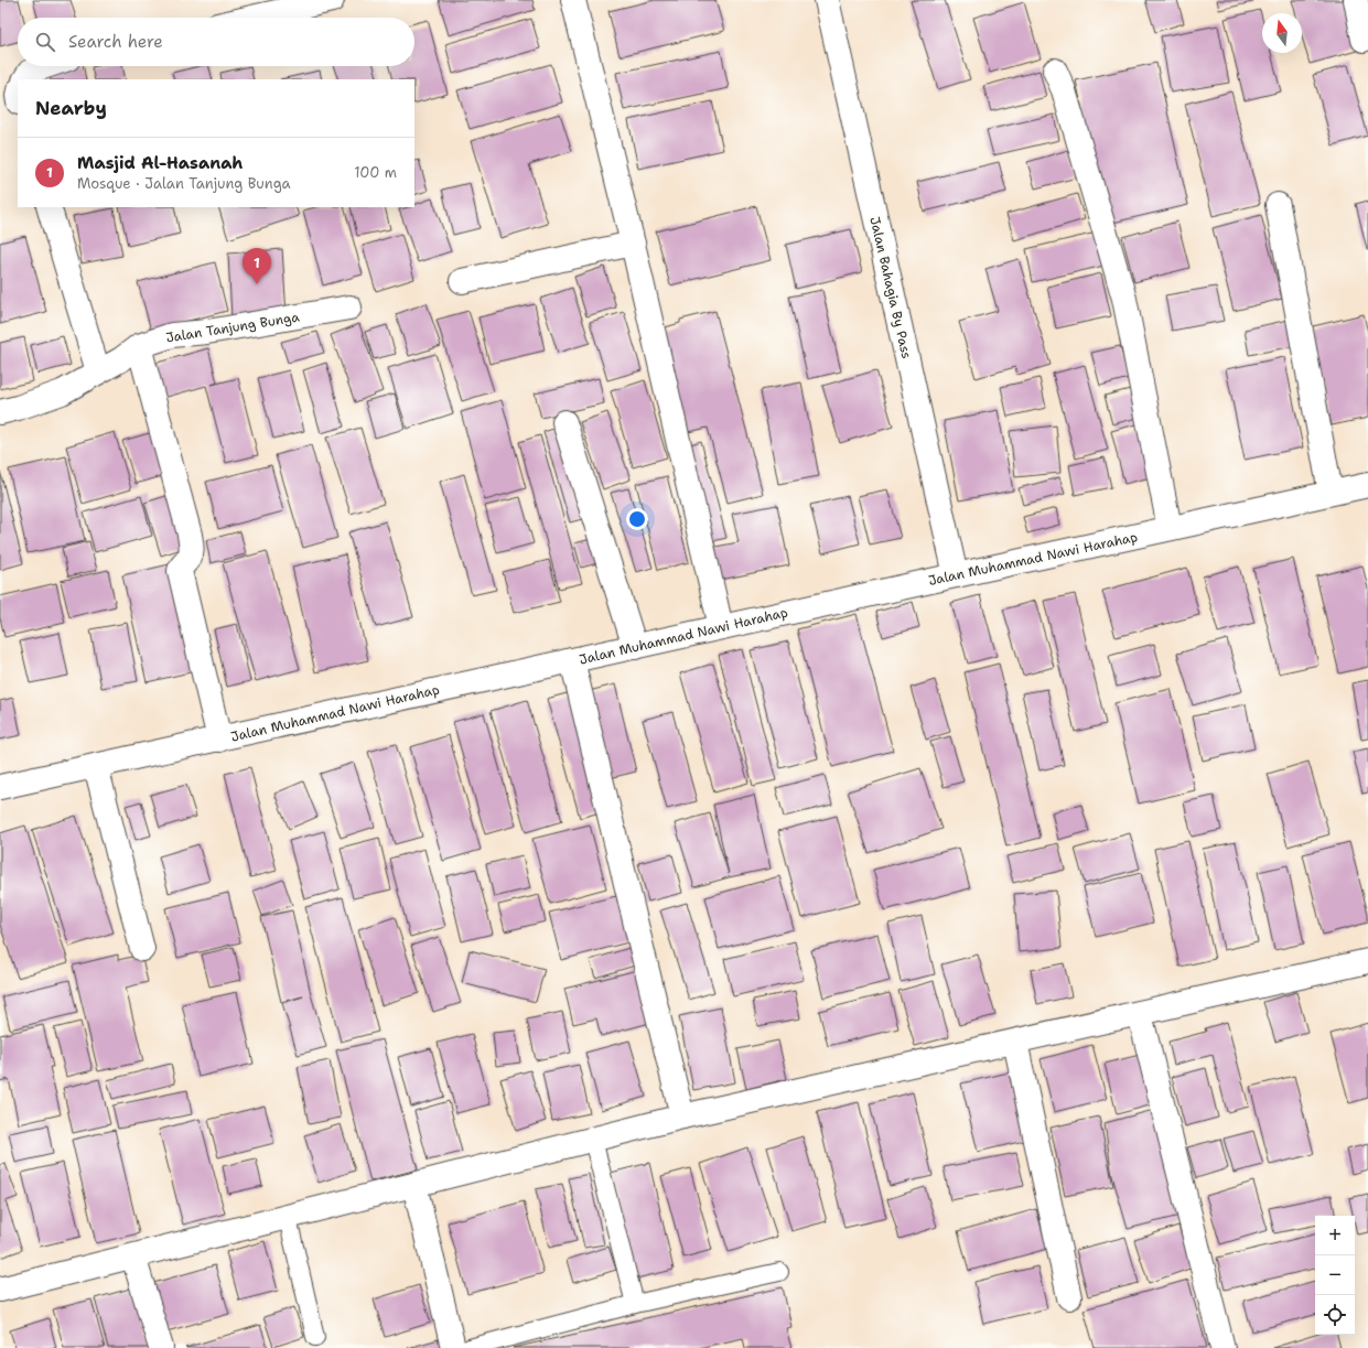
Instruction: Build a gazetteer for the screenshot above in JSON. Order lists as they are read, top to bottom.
{
  "streets": {
    "street": ["Jalan Bahagia By Pass", "Jalan Tanjung Bunga", "Jalan Muhammad Nawi Harahap"]
  },
  "crossings": [
    ["Jalan Bahagia By Pass", "Jalan Muhammad Nawi Harahap"]
  ],
  "north": "top",
  "page": {
    "search": "Search here",
    "heading": "Nearby",
    "list": [
      {
        "mark": "1",
        "name": "Masjid Al-Hasanah",
        "note": "Mosque · Jalan Tanjung Bunga",
        "value": "100 m"
      }
    ],
    "pins": "1",
    "map_buttons": ["+", "−"]
  }
}
